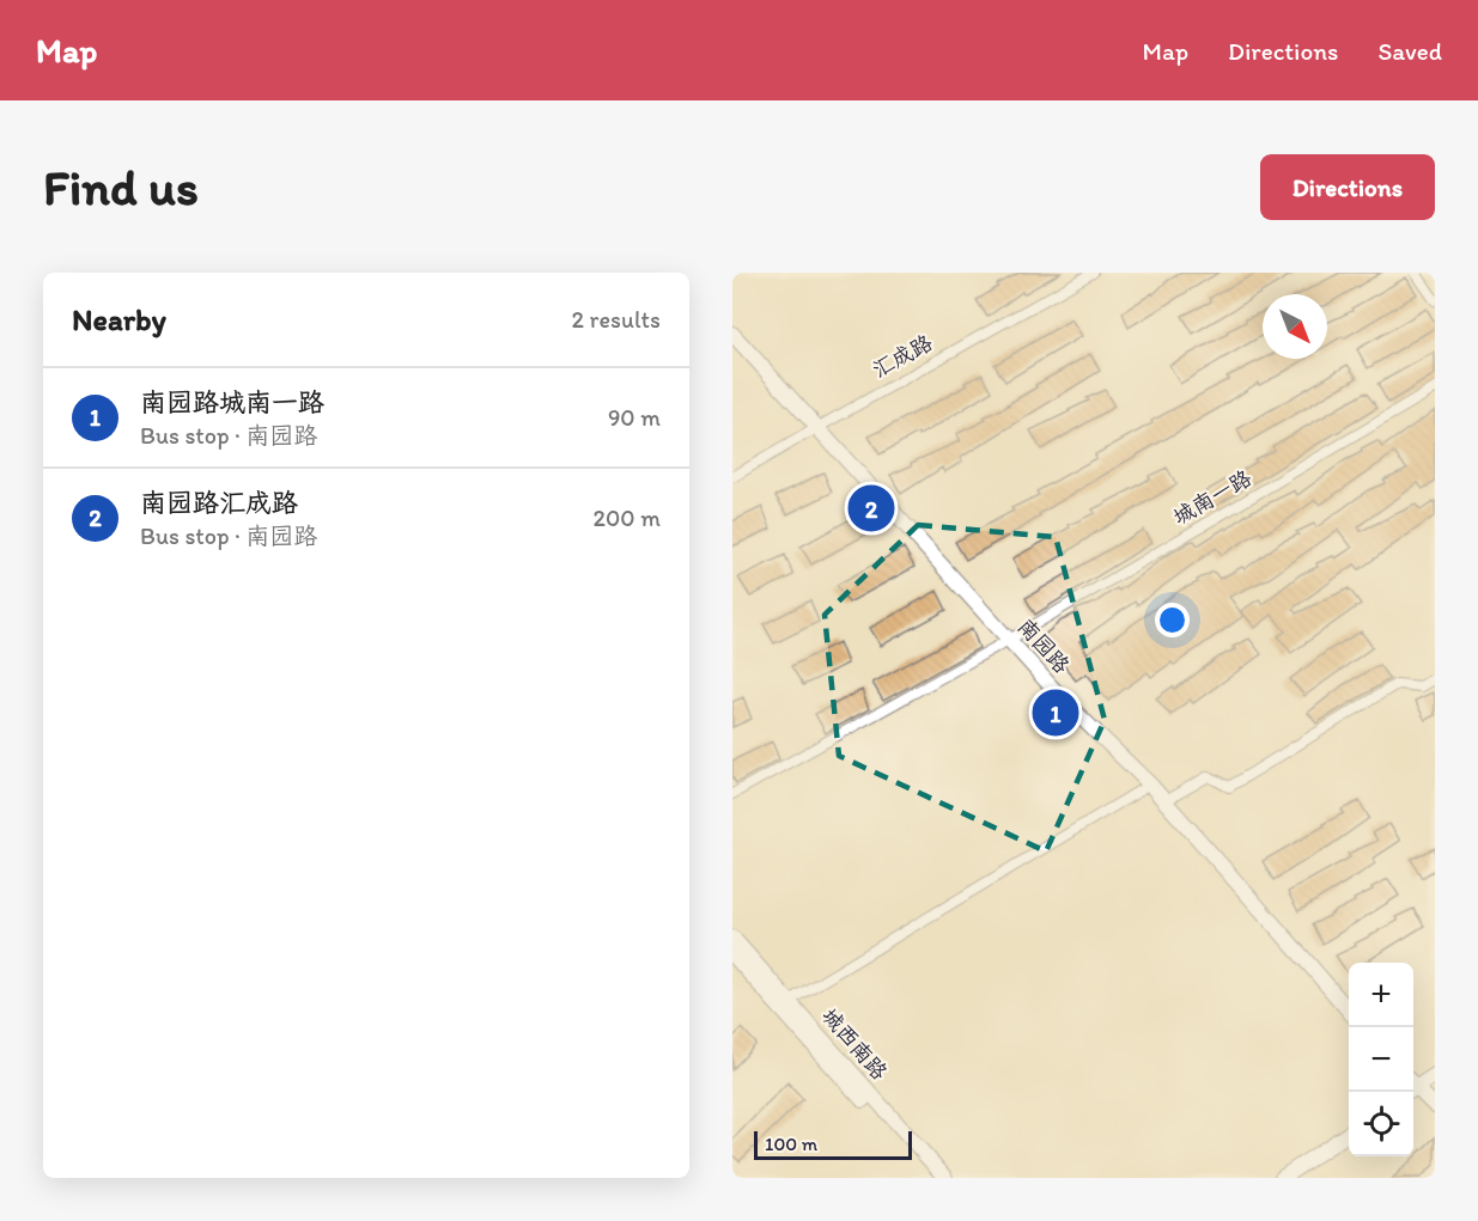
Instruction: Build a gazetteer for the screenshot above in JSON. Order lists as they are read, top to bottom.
{
  "streets": {
    "street": [
      "汇成路",
      "城南一路",
      "南园路",
      "城西南路"
    ]
  },
  "crossings": [
    ["汇成路", "南园路"],
    ["城南一路", "南园路"]
  ],
  "scale_bar": "100 m",
  "north": "bottom right",
  "page": {
    "header": "Map",
    "nav": ["Map", "Directions", "Saved"],
    "buttons": "Directions",
    "title": "Find us",
    "heading": ["Nearby", "2 results"],
    "list": [
      {
        "mark": "1",
        "name": "南园路城南一路",
        "note": "Bus stop · 南园路",
        "value": "90 m"
      },
      {
        "mark": "2",
        "name": "南园路汇成路",
        "note": "Bus stop · 南园路",
        "value": "200 m"
      }
    ],
    "pins": ["2", "1"],
    "map_buttons": ["+", "−"],
    "scale": "100 m"
  }
}
